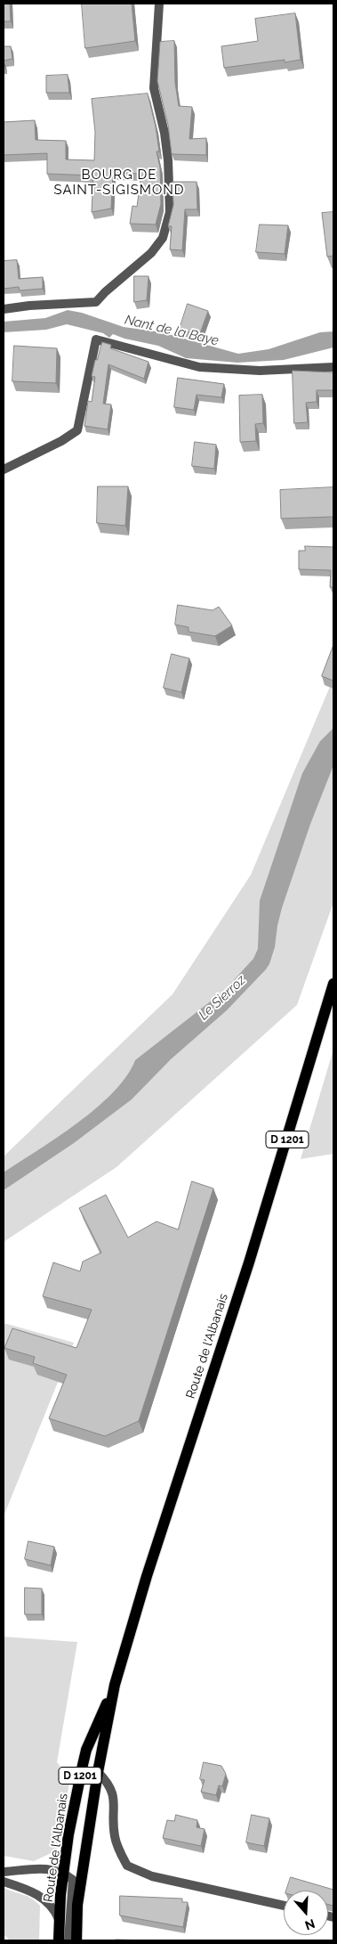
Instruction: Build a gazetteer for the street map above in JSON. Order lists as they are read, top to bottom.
{
  "streets": {
    "main road": ["D 1201", "Route de l'Albanais"]
  },
  "crossings": [
    ["D 1201", "Route de l'Albanais"]
  ],
  "districts": ["BOURG DE SAINT-SIGISMOND"],
  "water": ["Nant de la Baye", "Le Sierroz"],
  "north": "bottom"
}
